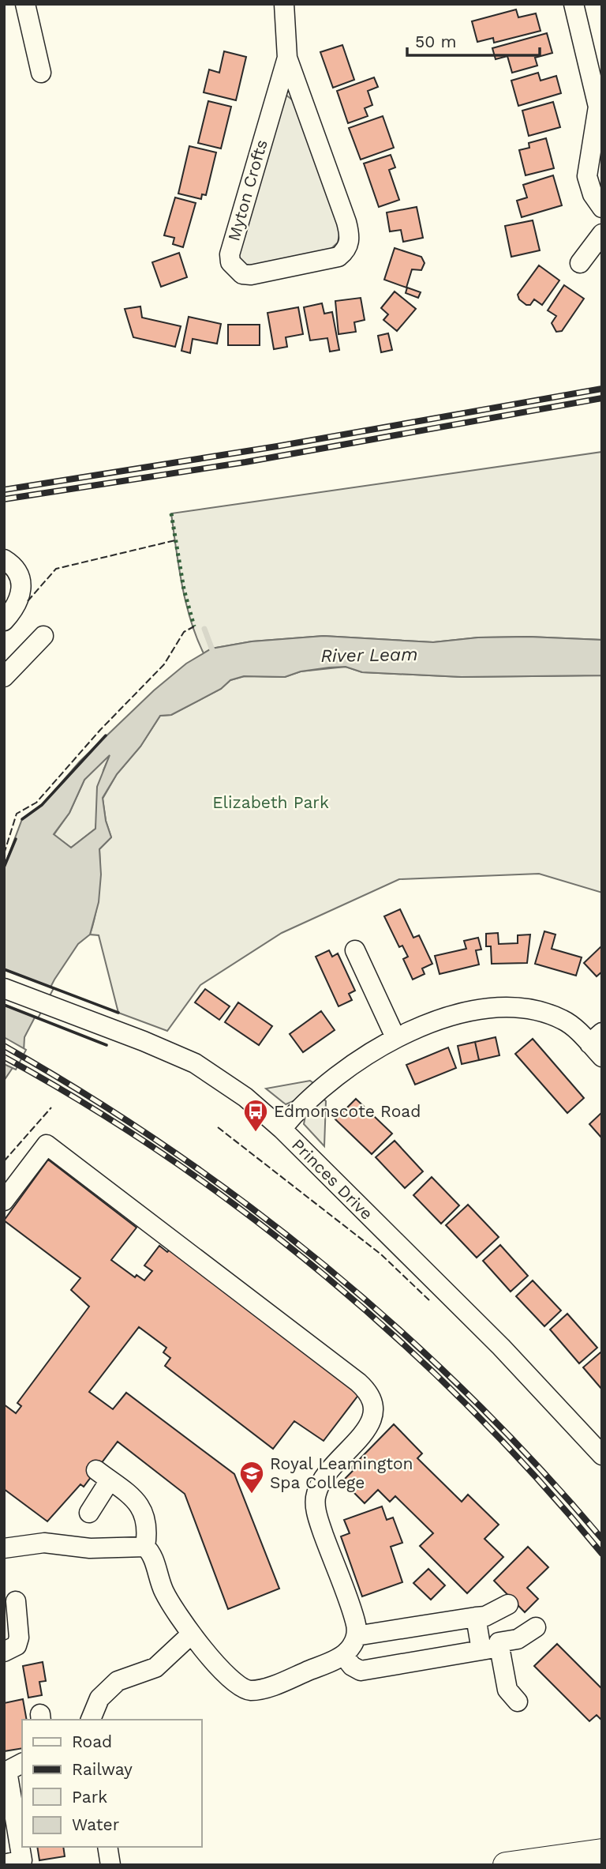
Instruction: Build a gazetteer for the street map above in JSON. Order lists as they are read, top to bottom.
{
  "streets": {
    "street": ["Myton Crofts", "Princes Drive"]
  },
  "water": ["River Leam"],
  "parks": ["Elizabeth Park"],
  "places": {
    "bus stop": ["Edmonscote Road"],
    "school or university": ["Royal Leamington Spa College"]
  },
  "legend": [
    "Road",
    "Railway",
    "Park",
    "Water"
  ],
  "scale_bar": "50 m"
}
